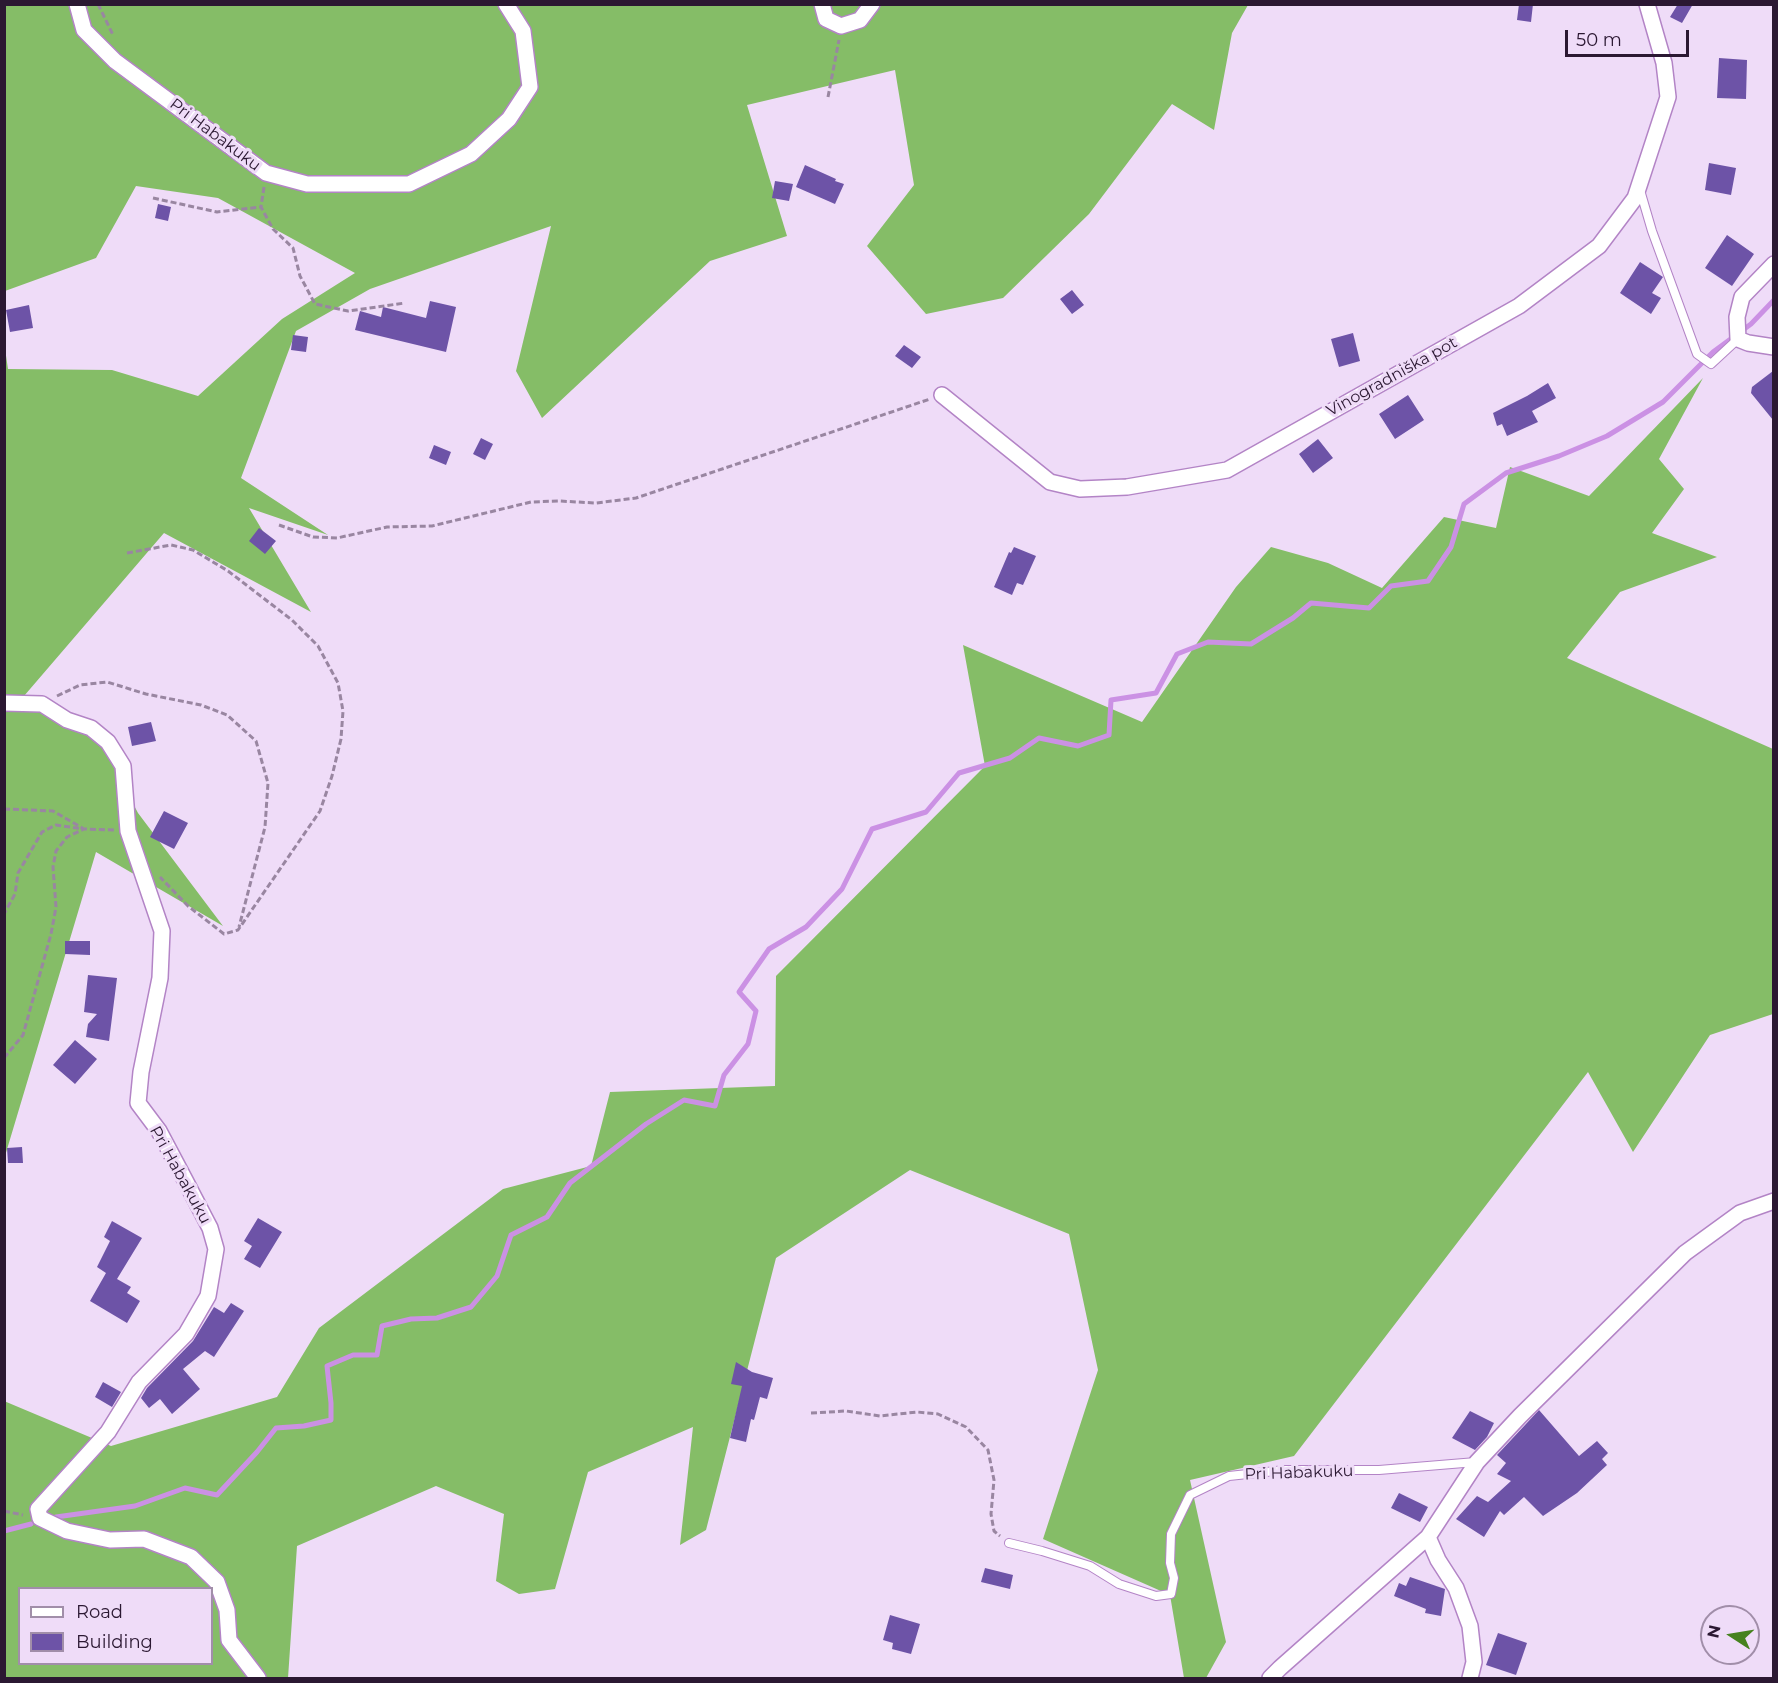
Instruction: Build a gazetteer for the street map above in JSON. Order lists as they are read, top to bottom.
{
  "streets": {
    "street": ["Pri Habakuku", "Vinogradniška pot"]
  },
  "legend": ["Road", "Building"],
  "scale_bar": "50 m",
  "north": "left"
}
